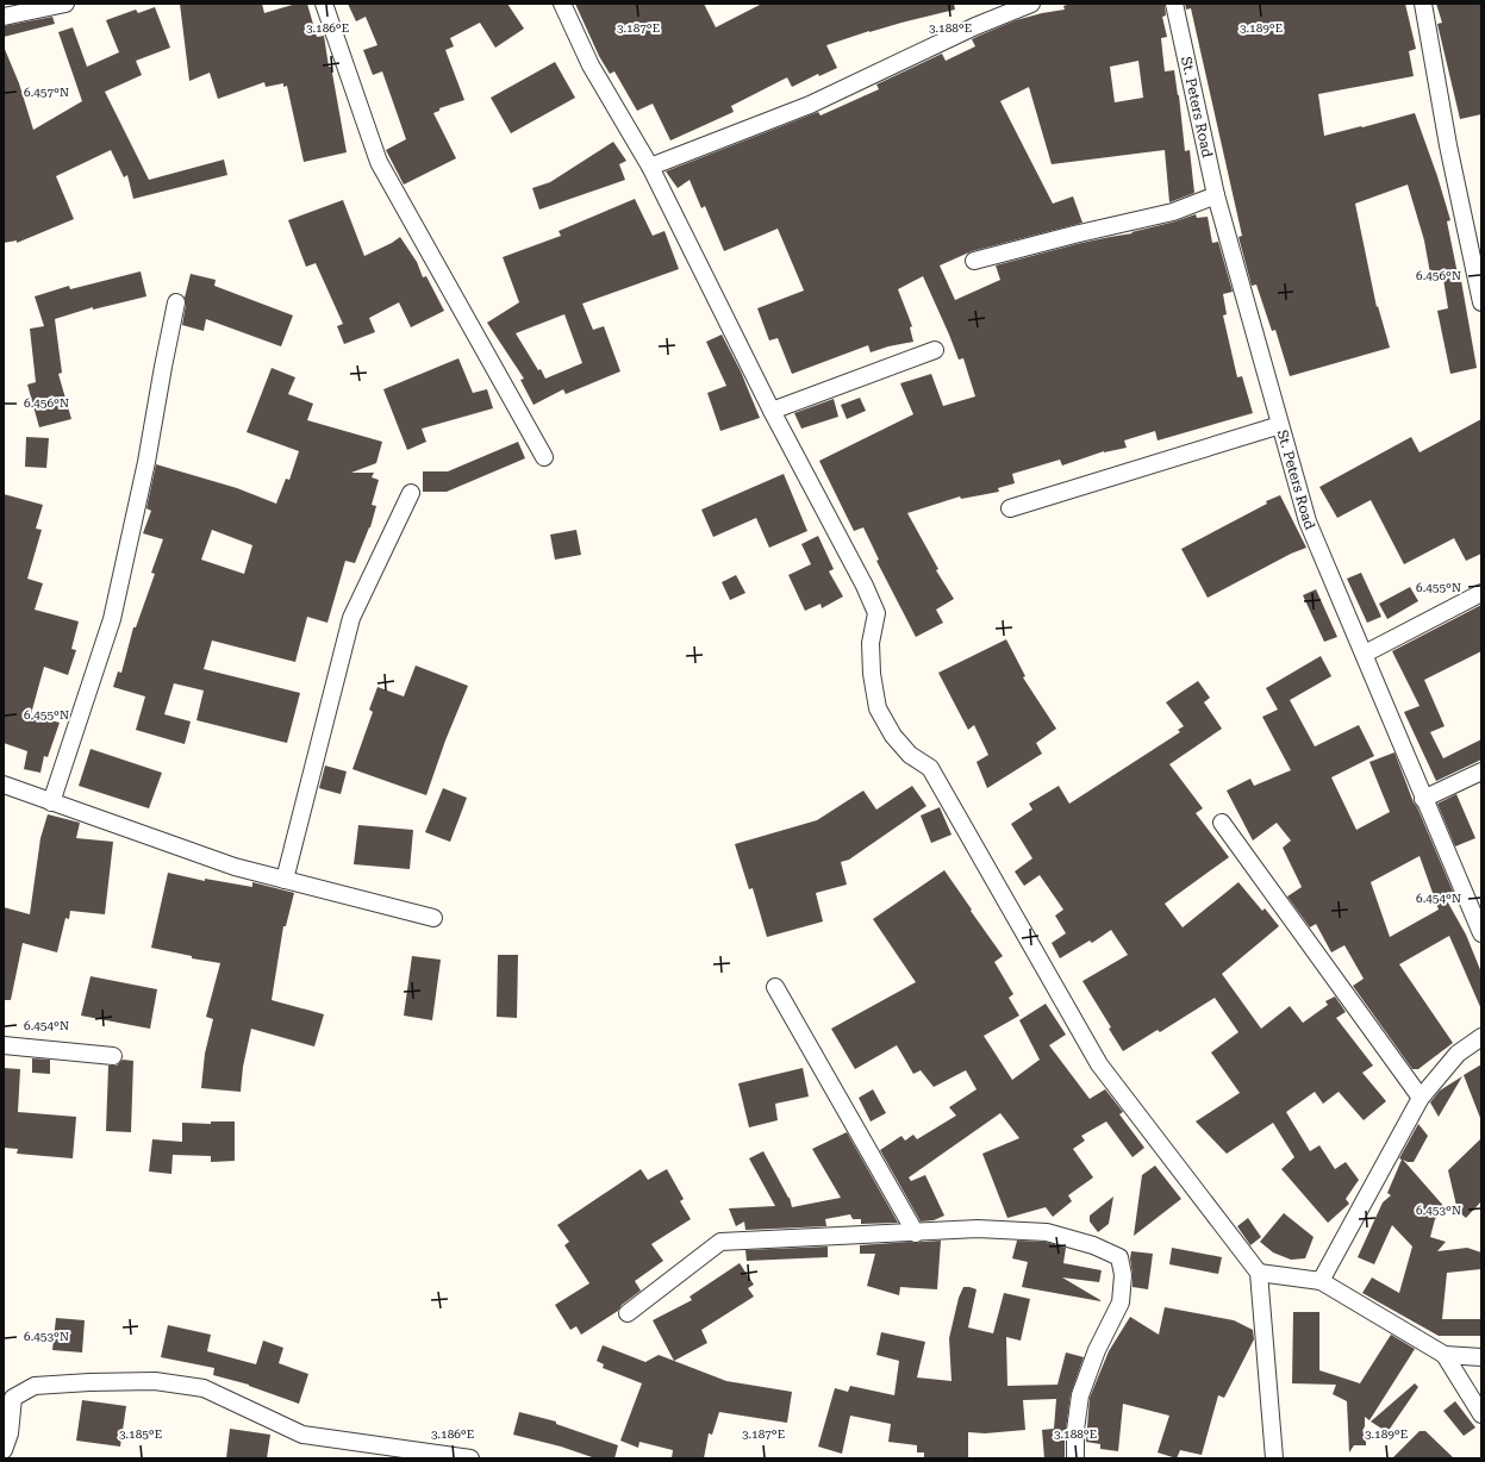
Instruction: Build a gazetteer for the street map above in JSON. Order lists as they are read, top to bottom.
{
  "streets": {
    "street": ["St. Peters Road"]
  },
  "coordinates": [
    "3.186°E",
    "3.187°E",
    "3.188°E",
    "3.189°E",
    "6.457°N",
    "6.456°N",
    "6.455°N",
    "6.454°N",
    "6.453°N",
    "3.185°E"
  ]
}
